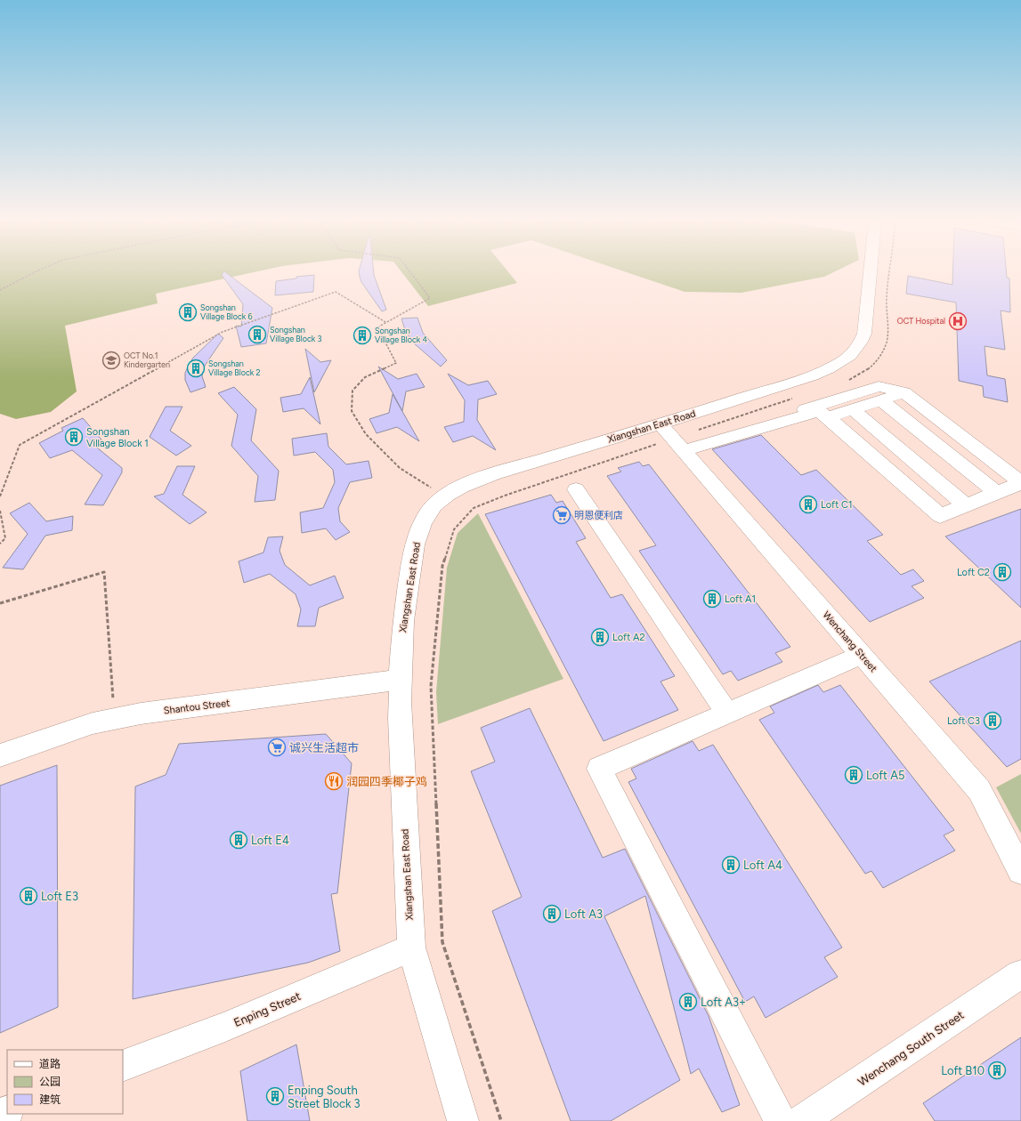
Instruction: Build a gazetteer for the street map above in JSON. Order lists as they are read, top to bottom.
{
  "streets": {
    "street": [
      "Xiangshan East Road",
      "Wenchang Street",
      "Shantou Street",
      "Enping Street",
      "Wenchang South Street"
    ]
  },
  "crossings": [
    ["Xiangshan East Road", "Wenchang Street"],
    ["Xiangshan East Road", "Shantou Street"],
    ["Xiangshan East Road", "Enping Street"]
  ],
  "places": {
    "building": [
      "Songshan Village Block 6",
      "Songshan Village Block 3",
      "Songshan Village Block 4",
      "Songshan Village Block 2",
      "Songshan Village Block 1",
      "Loft C1",
      "Loft C2",
      "Loft A1",
      "Loft A2",
      "Loft C3",
      "Loft A5",
      "Loft E4",
      "Loft A4",
      "Loft E3",
      "Loft A3",
      "Loft A3+",
      "Loft B10",
      "Enping South Street Block 3"
    ],
    "hospital": ["OCT Hospital"],
    "school or university": ["OCT No.1 Kindergarten"],
    "supermarket": ["明恩便利店", "诚兴生活超市"],
    "restaurant": ["润园四季椰子鸡"]
  },
  "legend": ["道路", "公园", "建筑"]
}
